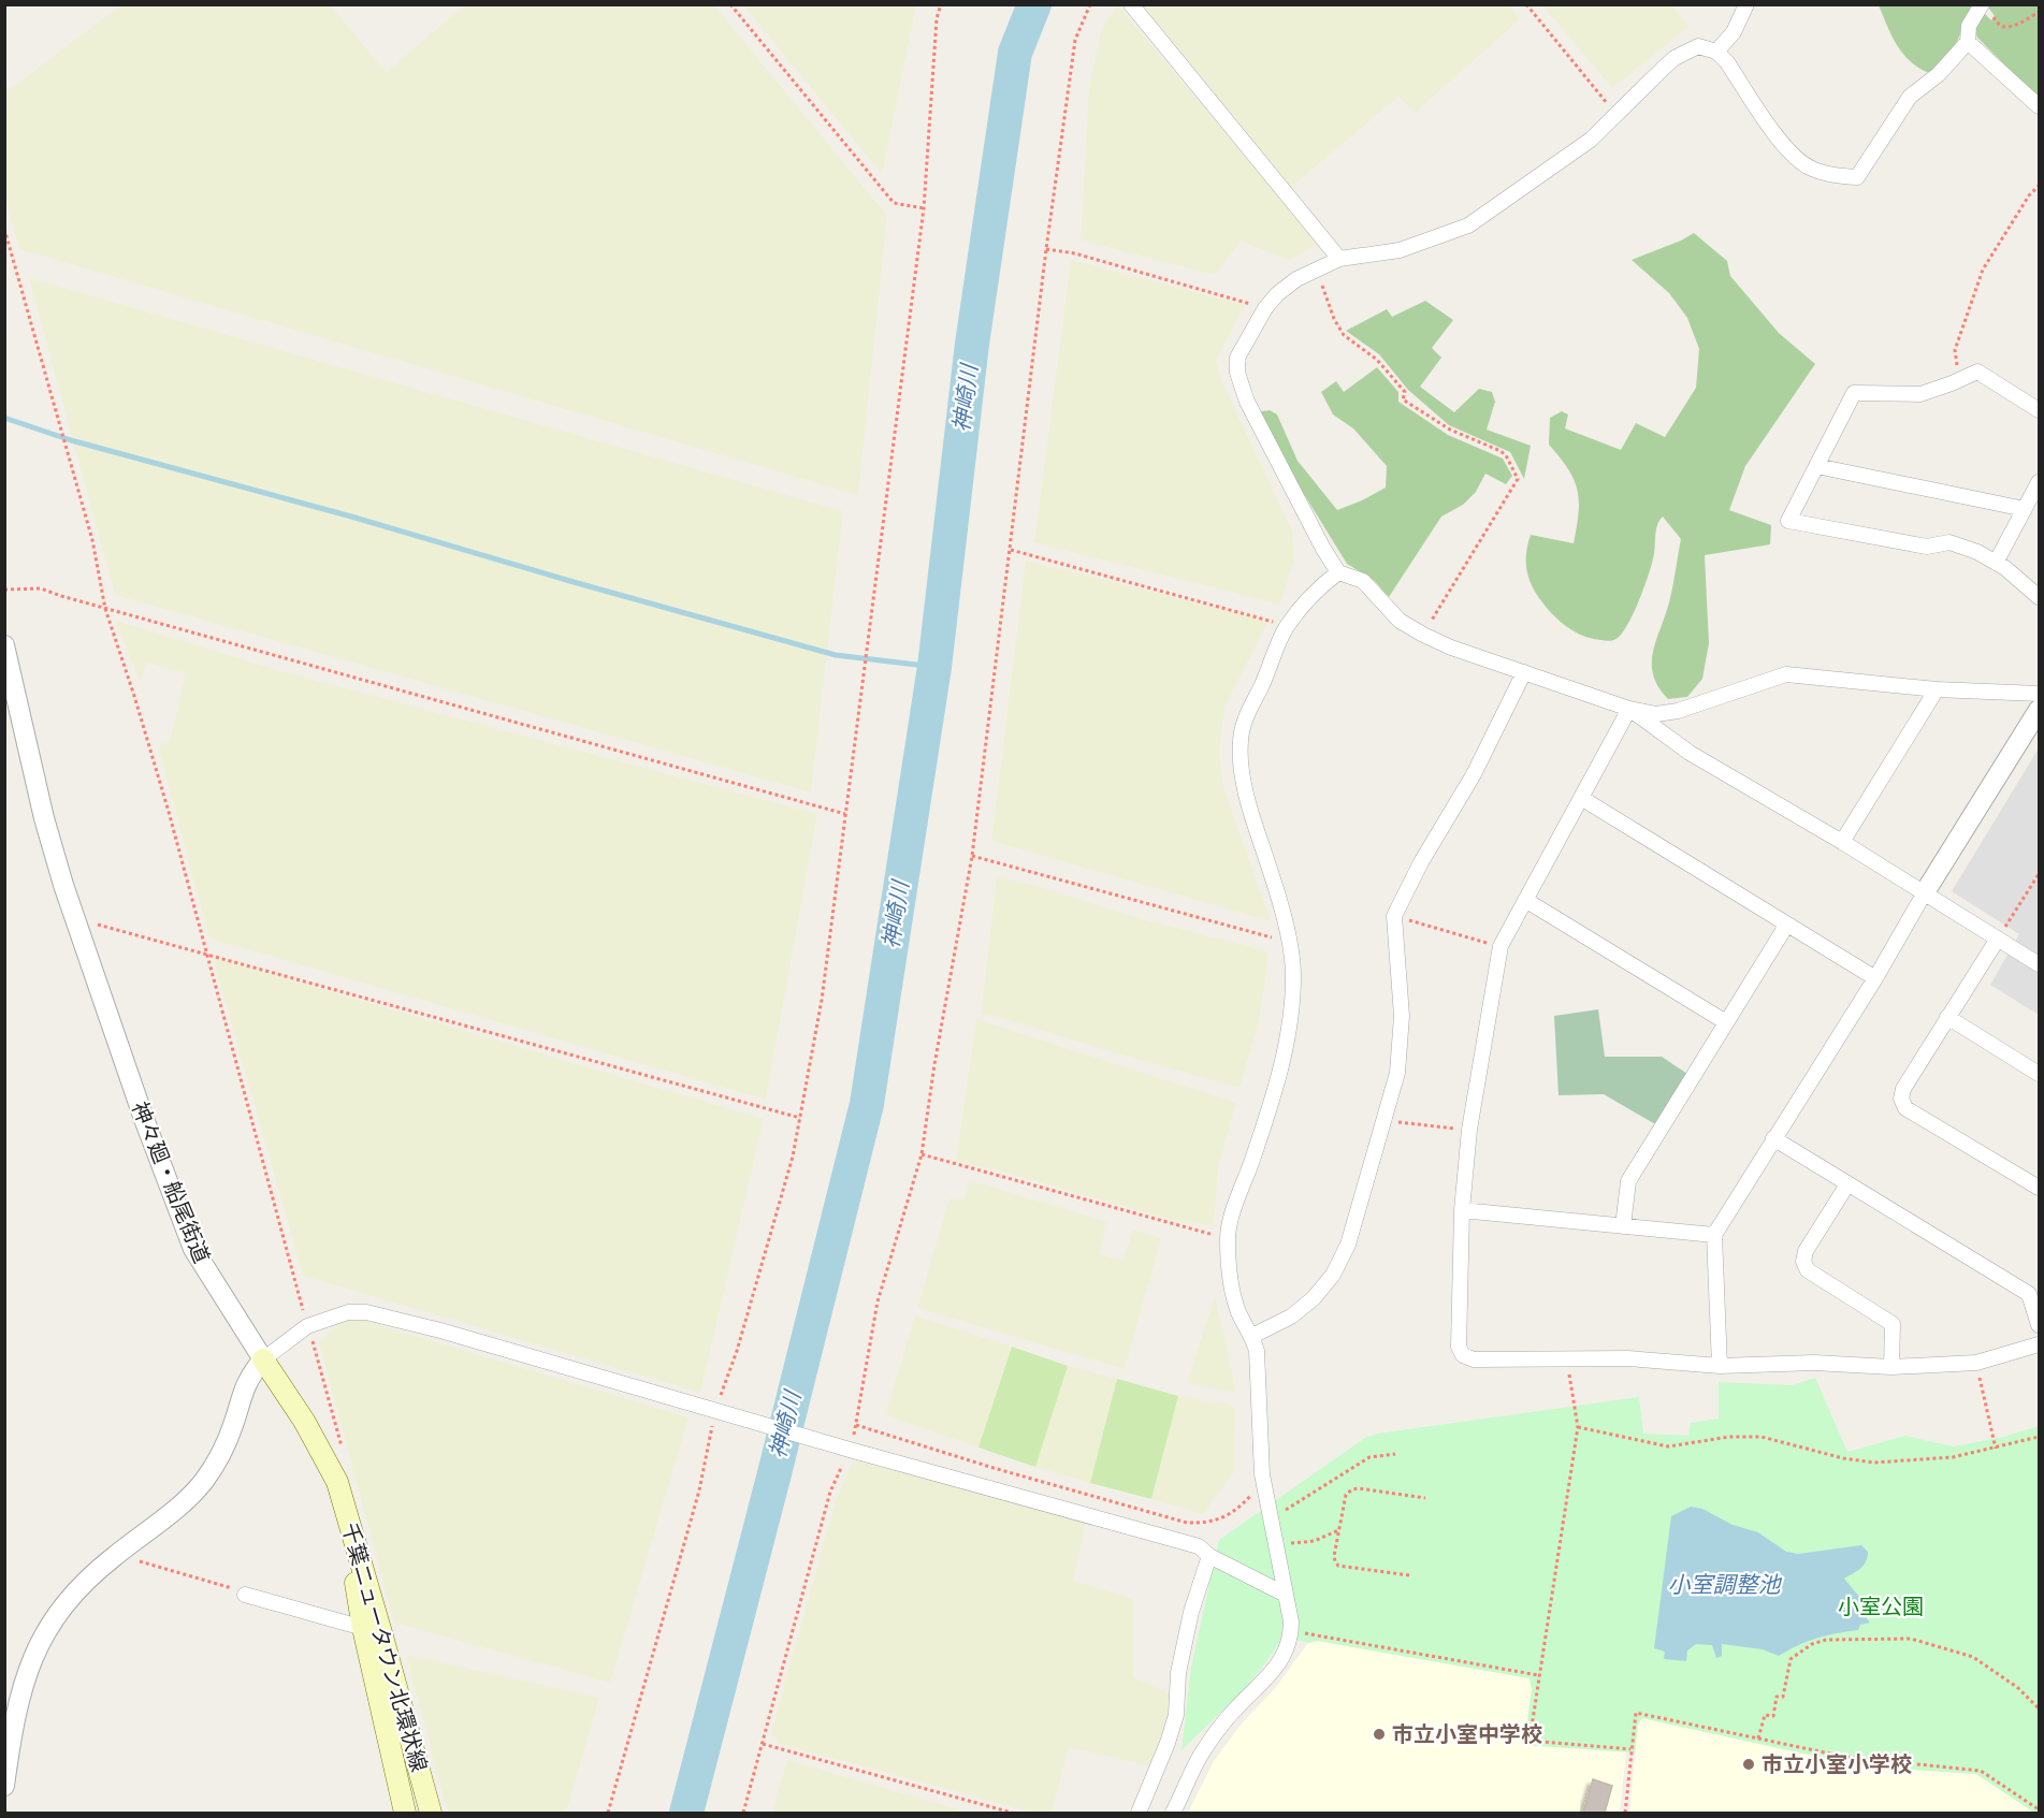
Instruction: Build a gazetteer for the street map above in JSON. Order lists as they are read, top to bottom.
{
  "streets": {
    "main road": ["千葉ニュータウン北環状線"],
    "street": ["神々廻・船尾街道"]
  },
  "crossings": [
    ["神々廻・船尾街道", "千葉ニュータウン北環状線"]
  ],
  "water": ["神崎川", "小室調整池"],
  "parks": ["小室公園"],
  "places": ["市立小室中学校", "市立小室小学校"]
}
